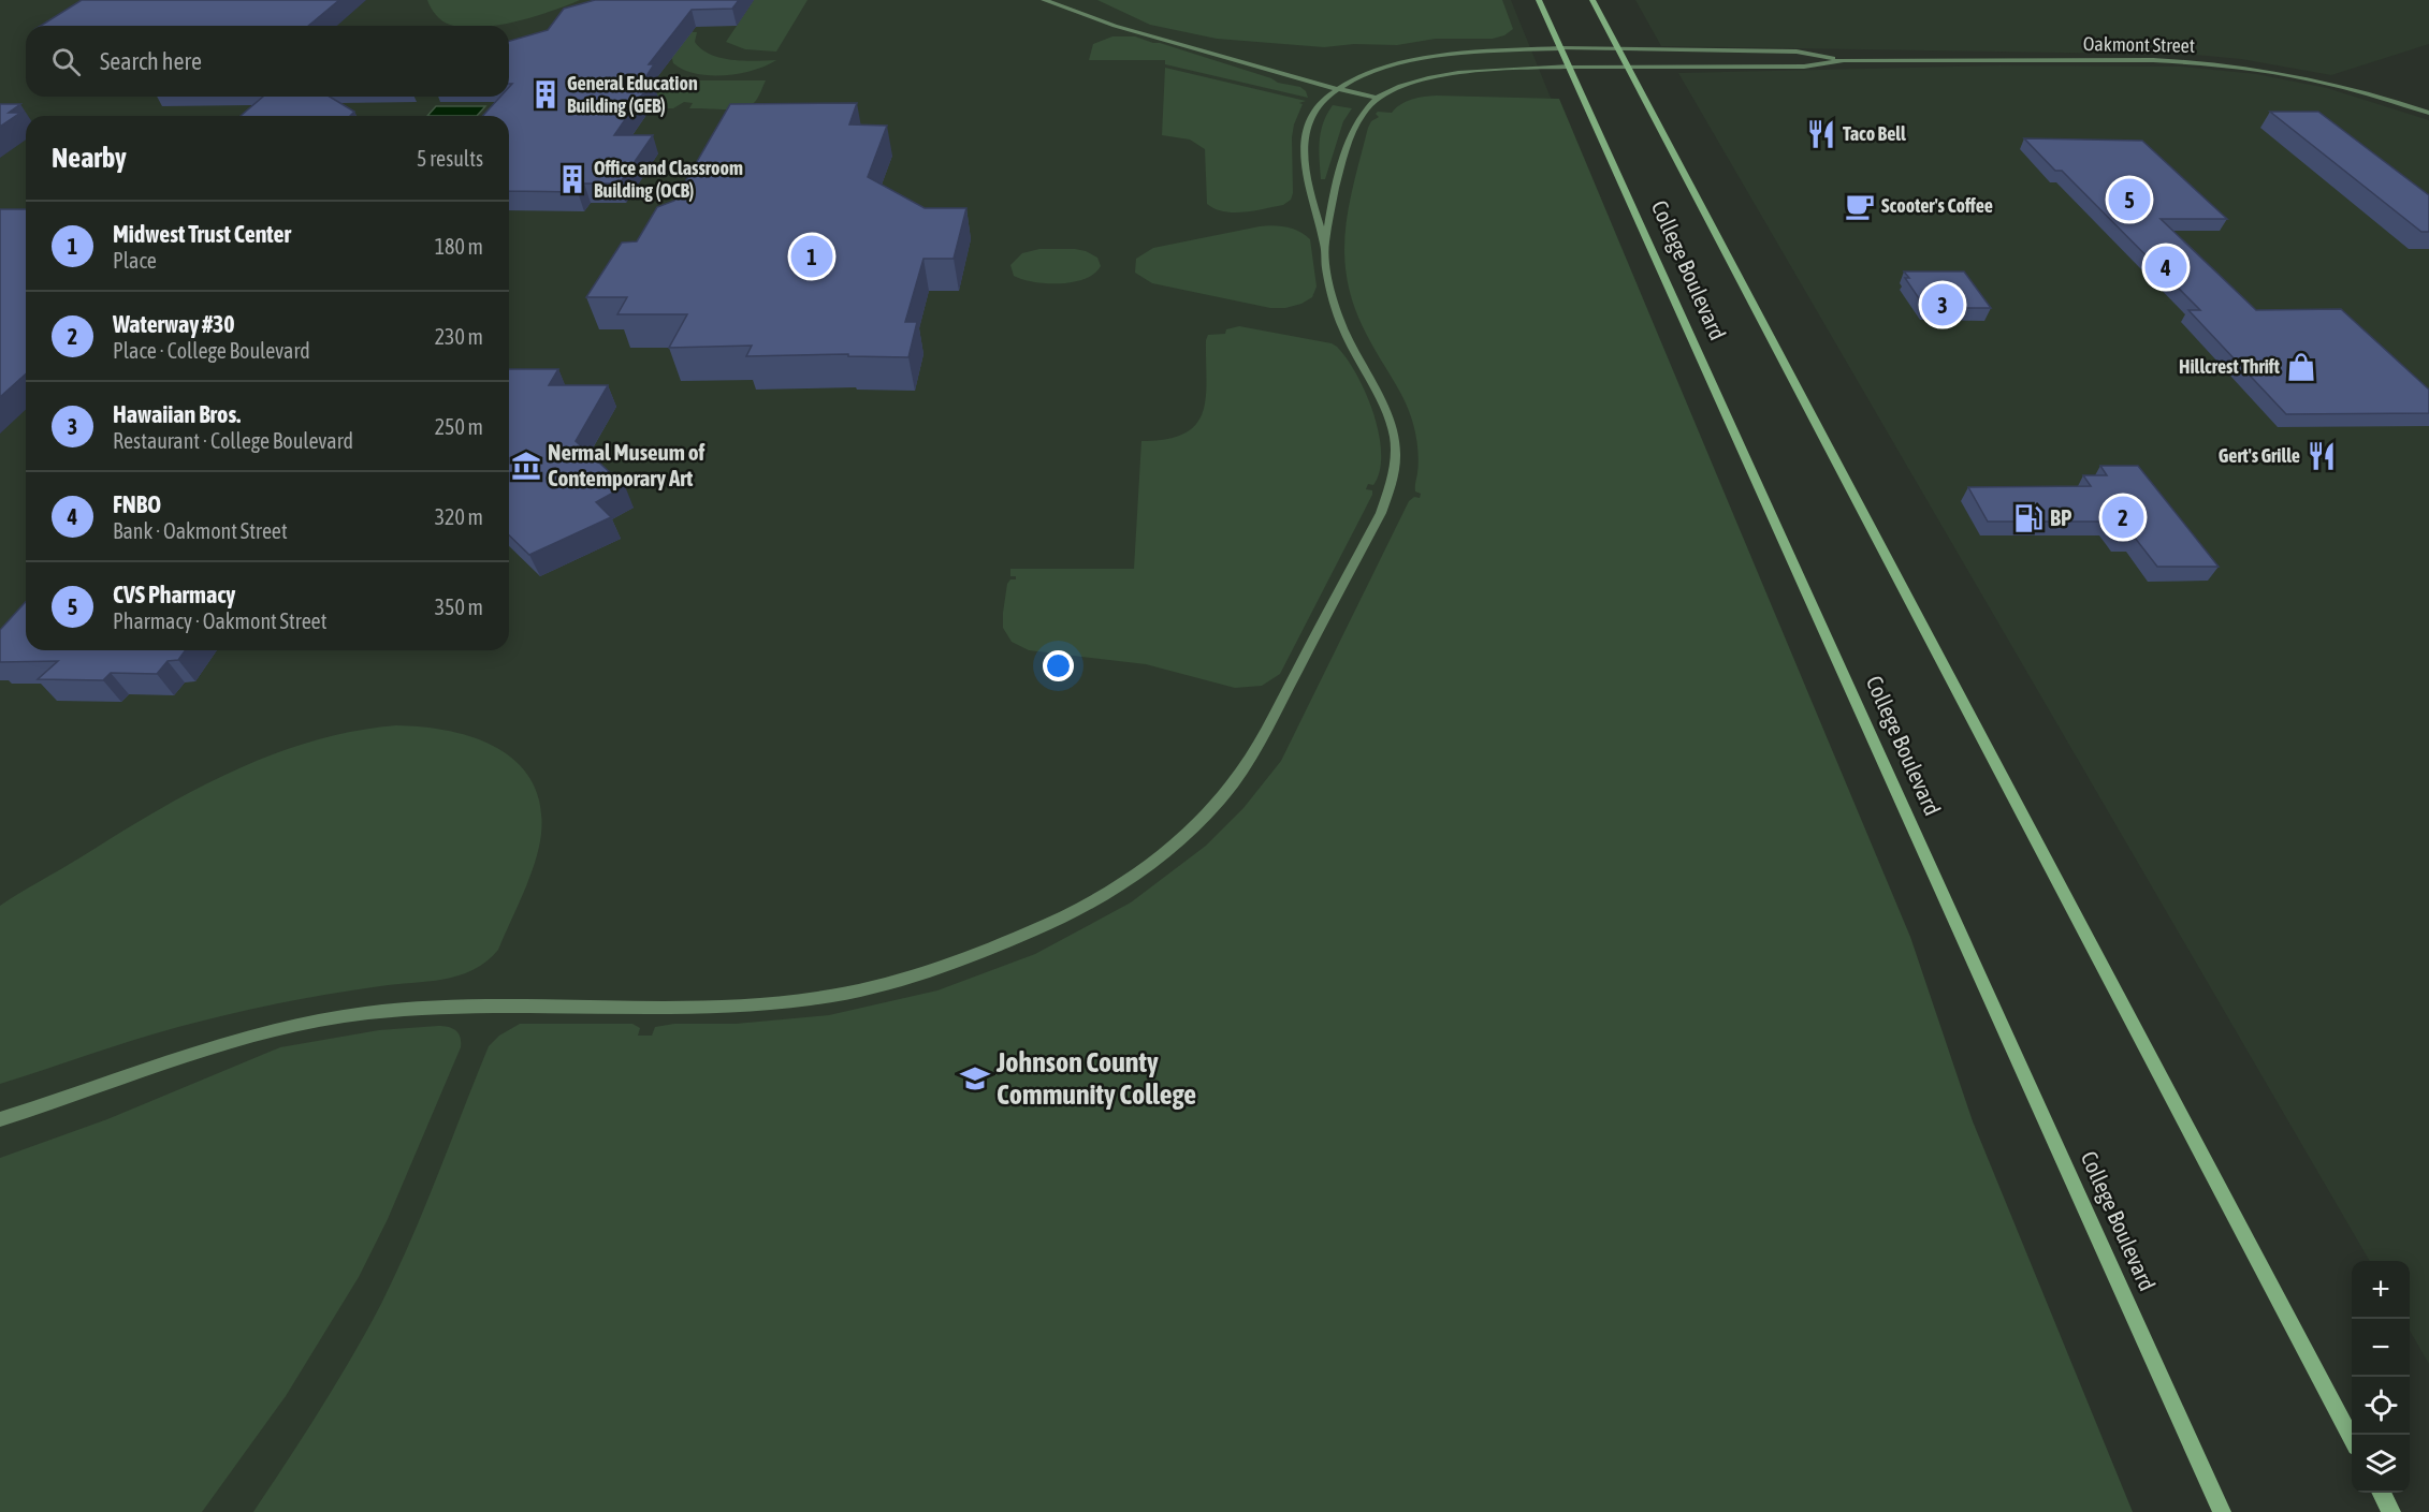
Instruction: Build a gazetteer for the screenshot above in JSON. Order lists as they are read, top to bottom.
{
  "streets": {
    "main road": ["College Boulevard"],
    "street": ["Oakmont Street"]
  },
  "crossings": [
    ["Oakmont Street", "College Boulevard"]
  ],
  "places": {
    "building": ["General Education Building (GEB)", "Office and Classroom Building (OCB)"],
    "restaurant": ["Taco Bell", "Gert's Grille"],
    "cafe": ["Scooter's Coffee"],
    "shop": ["Hillcrest Thrift"],
    "museum": ["Nermal Museum of Contemporary Art"],
    "fuel station": ["BP"],
    "school or university": ["Johnson County Community College"]
  },
  "page": {
    "search": "Search here",
    "heading": ["Nearby", "5 results"],
    "pins": [
      "5",
      "1",
      "4",
      "3",
      "2"
    ],
    "list": [
      {
        "mark": "1",
        "name": "Midwest Trust Center",
        "note": "Place",
        "value": "180 m"
      },
      {
        "mark": "2",
        "name": "Waterway #30",
        "note": "Place · College Boulevard",
        "value": "230 m"
      },
      {
        "mark": "3",
        "name": "Hawaiian Bros.",
        "note": "Restaurant · College Boulevard",
        "value": "250 m"
      },
      {
        "mark": "4",
        "name": "FNBO",
        "note": "Bank · Oakmont Street",
        "value": "320 m"
      },
      {
        "mark": "5",
        "name": "CVS Pharmacy",
        "note": "Pharmacy · Oakmont Street",
        "value": "350 m"
      }
    ],
    "map_buttons": ["+", "−"]
  }
}
